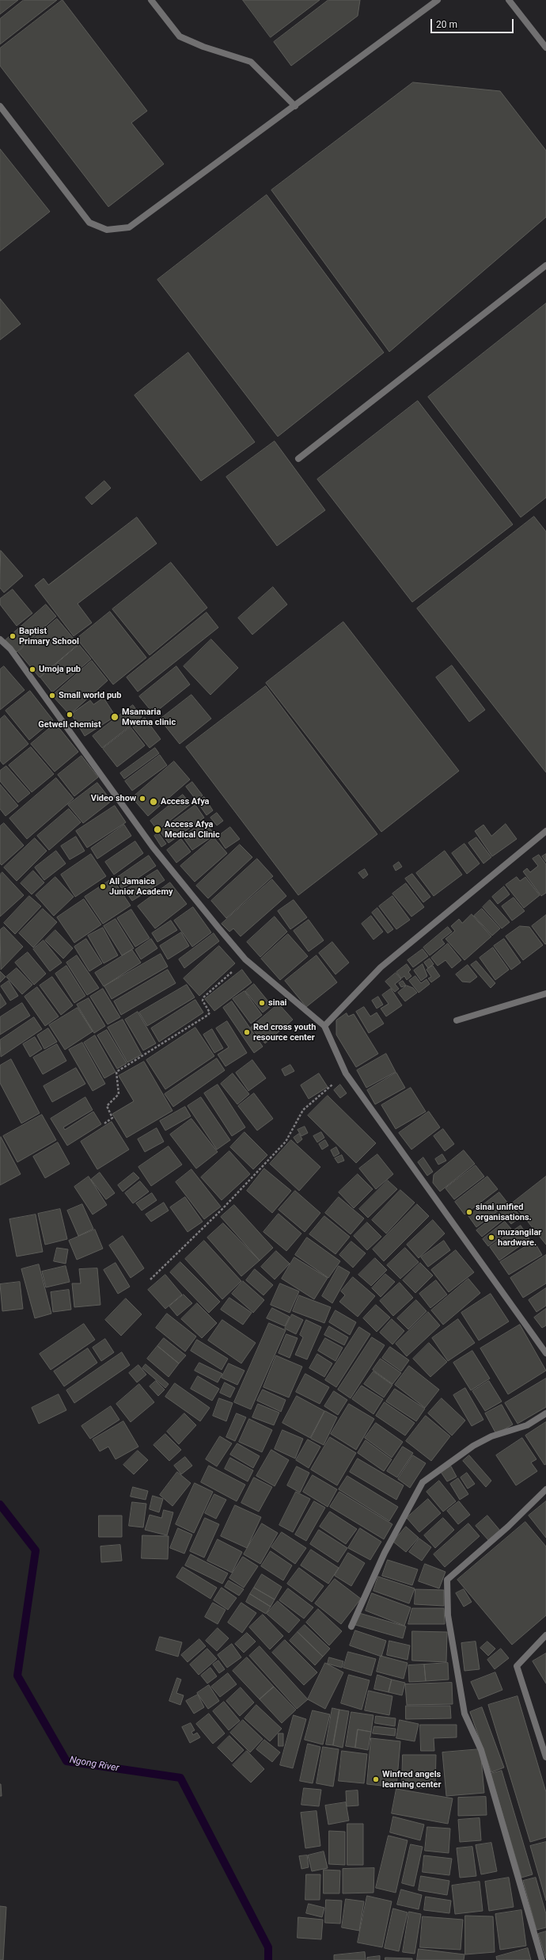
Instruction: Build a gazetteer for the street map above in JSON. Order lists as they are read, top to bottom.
{
  "water": ["Ngong River"],
  "places": [
    "Baptist Primary School",
    "Umoja pub",
    "Small world pub",
    "Getwell chemist",
    "Msamaria Mwema clinic",
    "Video show",
    "Access Afya",
    "Access Afya Medical Clinic",
    "All Jamaica Junior Academy",
    "sinai",
    "Red cross youth resource center",
    "sinai unified organisations.",
    "muzangilar hardware.",
    "Winfred angels learning center"
  ],
  "scale_bar": "20 m"
}
